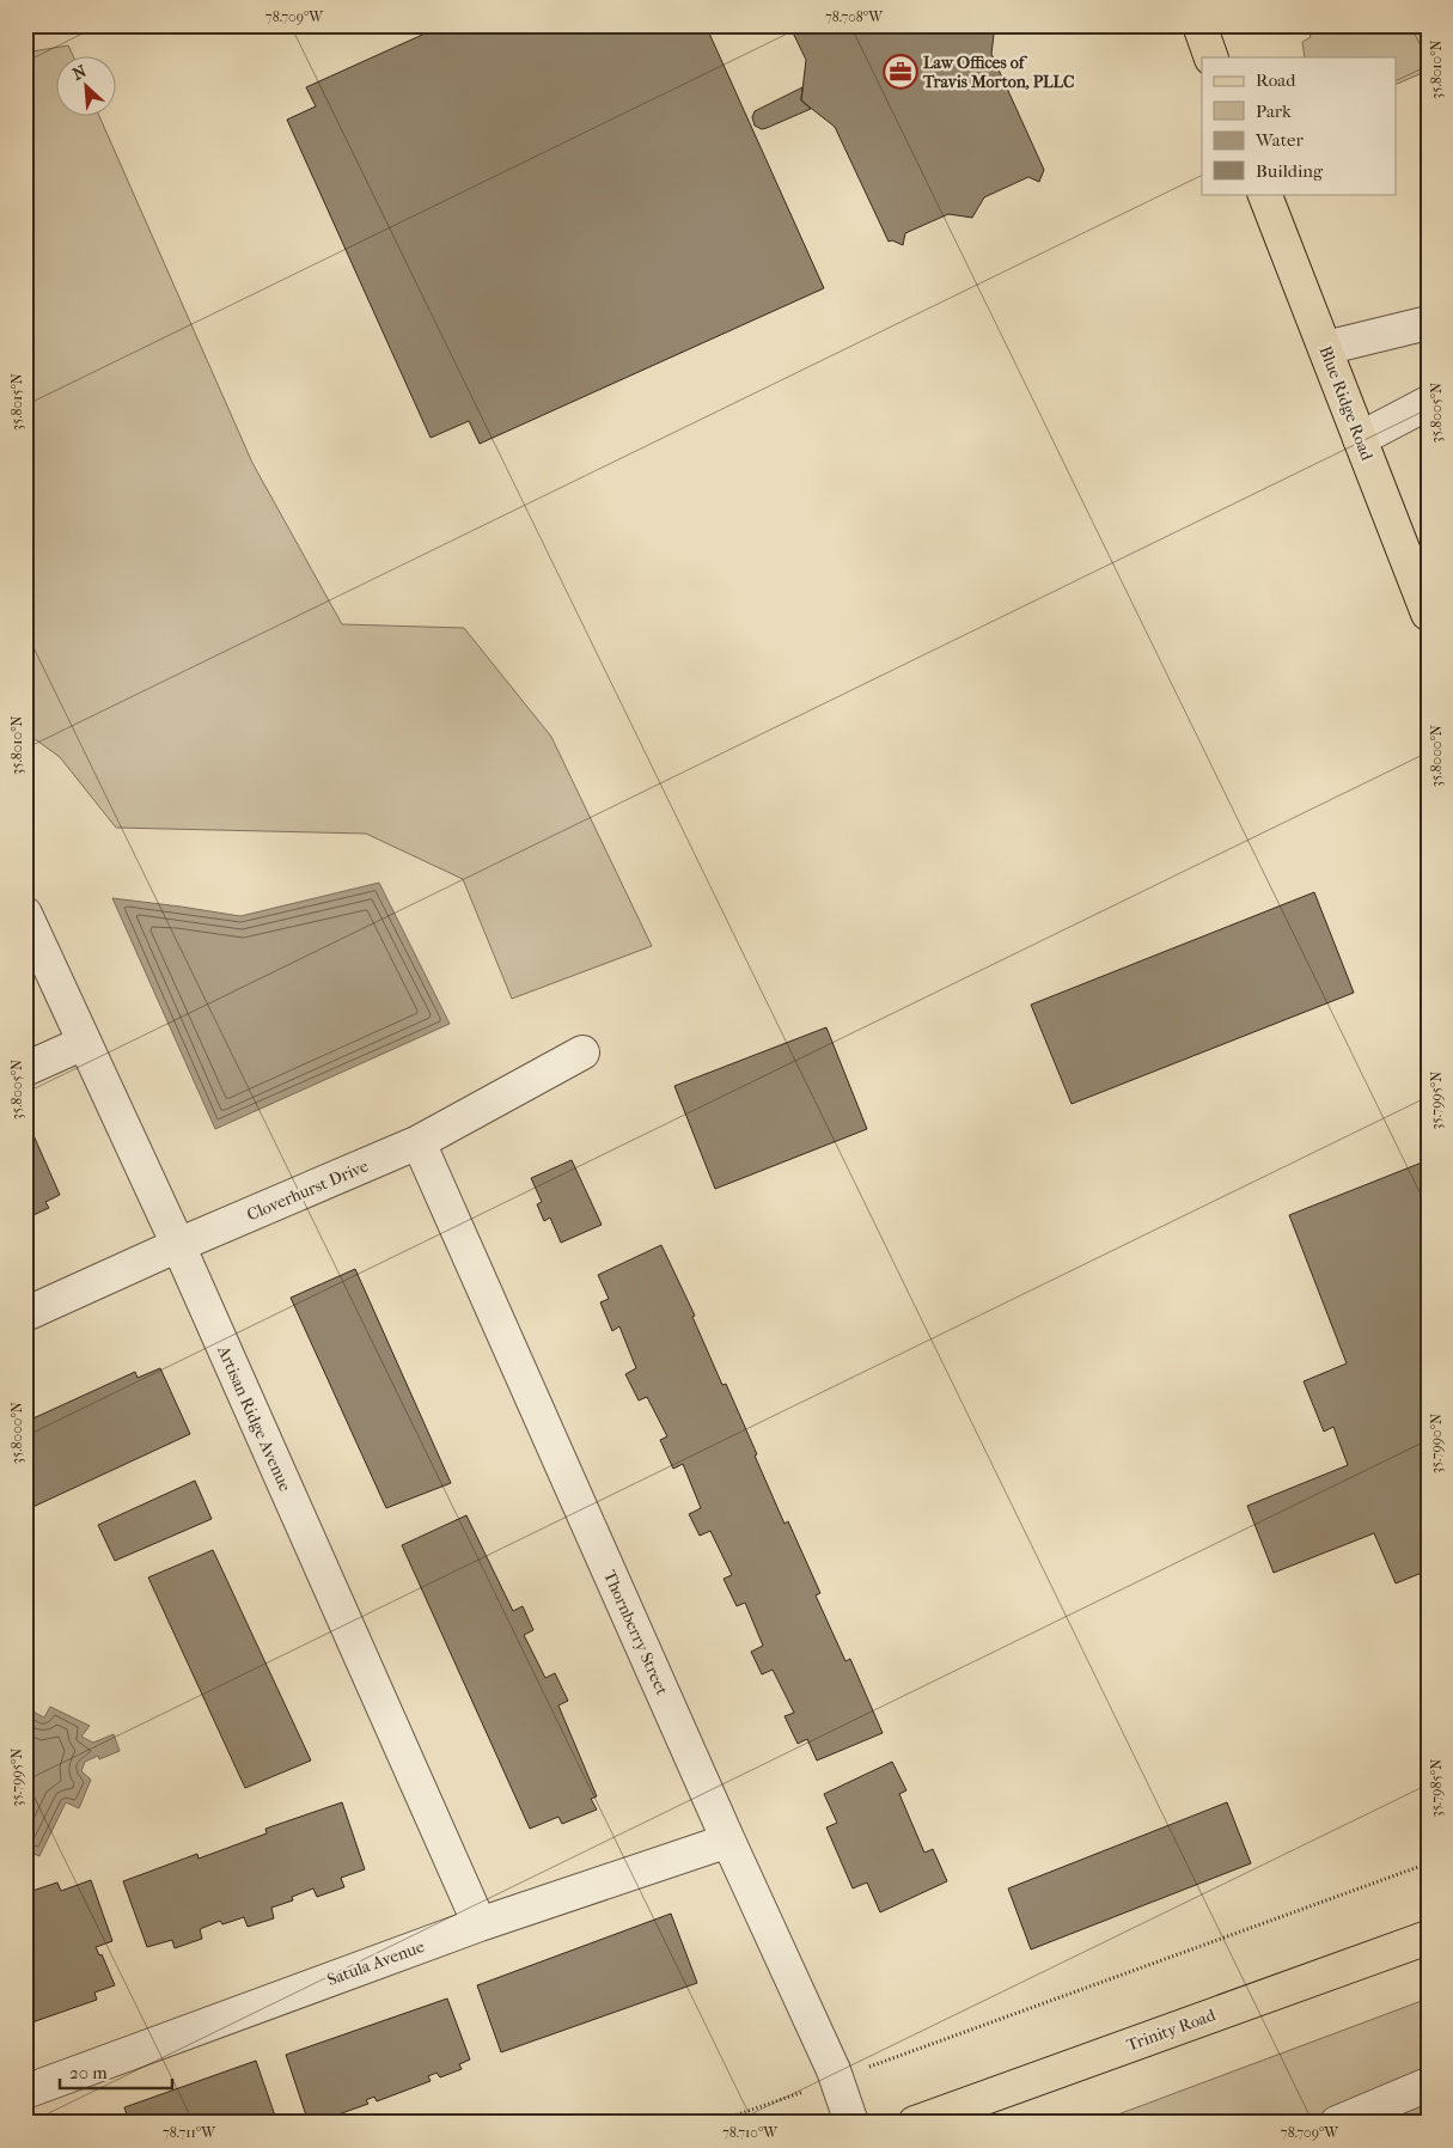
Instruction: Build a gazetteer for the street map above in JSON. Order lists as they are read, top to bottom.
{
  "streets": {
    "main road": ["Blue Ridge Road", "Trinity Road"],
    "street": [
      "Cloverhurst Drive",
      "Artisan Ridge Avenue",
      "Thornberry Street",
      "Satula Avenue"
    ]
  },
  "crossings": [
    ["Cloverhurst Drive", "Artisan Ridge Avenue"],
    ["Cloverhurst Drive", "Thornberry Street"],
    ["Artisan Ridge Avenue", "Satula Avenue"],
    ["Thornberry Street", "Satula Avenue"]
  ],
  "places": {
    "office": ["Law Offices of Travis Morton, PLLC"]
  },
  "legend": [
    "Road",
    "Park",
    "Water",
    "Building"
  ],
  "scale_bar": "20 m",
  "north": "top left",
  "coordinates": [
    "78.709°W",
    "78.708°W",
    "35.8010°N",
    "35.8015°N",
    "35.8005°N",
    "35.8000°N",
    "35.7995°N",
    "35.7990°N",
    "35.7985°N",
    "78.711°W",
    "78.710°W"
  ]
}
